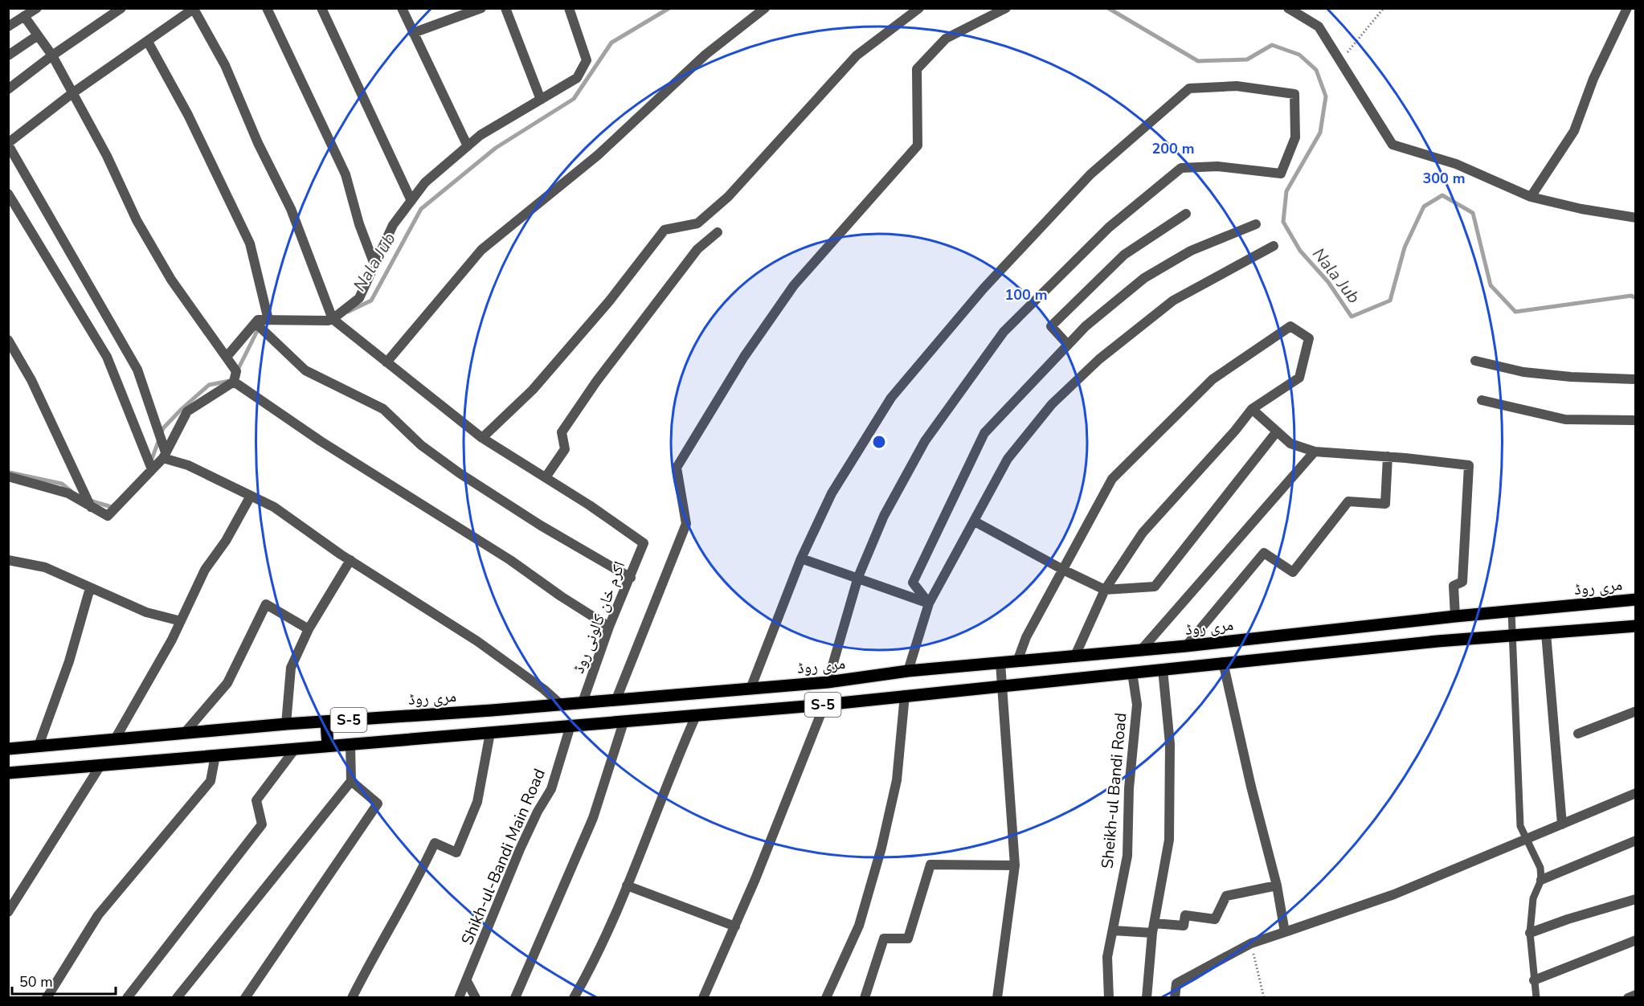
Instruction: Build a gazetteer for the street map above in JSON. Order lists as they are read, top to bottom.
{
  "streets": {
    "main road": ["مری روڈ", "S-5"],
    "street": ["اکرم خان کالونی روڈ", "Sheikh-ul Bandi Road", "Shikh-ul-Bandi Main Road"]
  },
  "crossings": [
    ["مری روڈ", "اکرم خان کالونی روڈ"],
    ["S-5", "Sheikh-ul Bandi Road"],
    ["S-5", "Shikh-ul-Bandi Main Road"]
  ],
  "water": ["Nala Jub"],
  "scale_bar": "50 m",
  "rings": ["200 m", "300 m", "100 m"]
}
